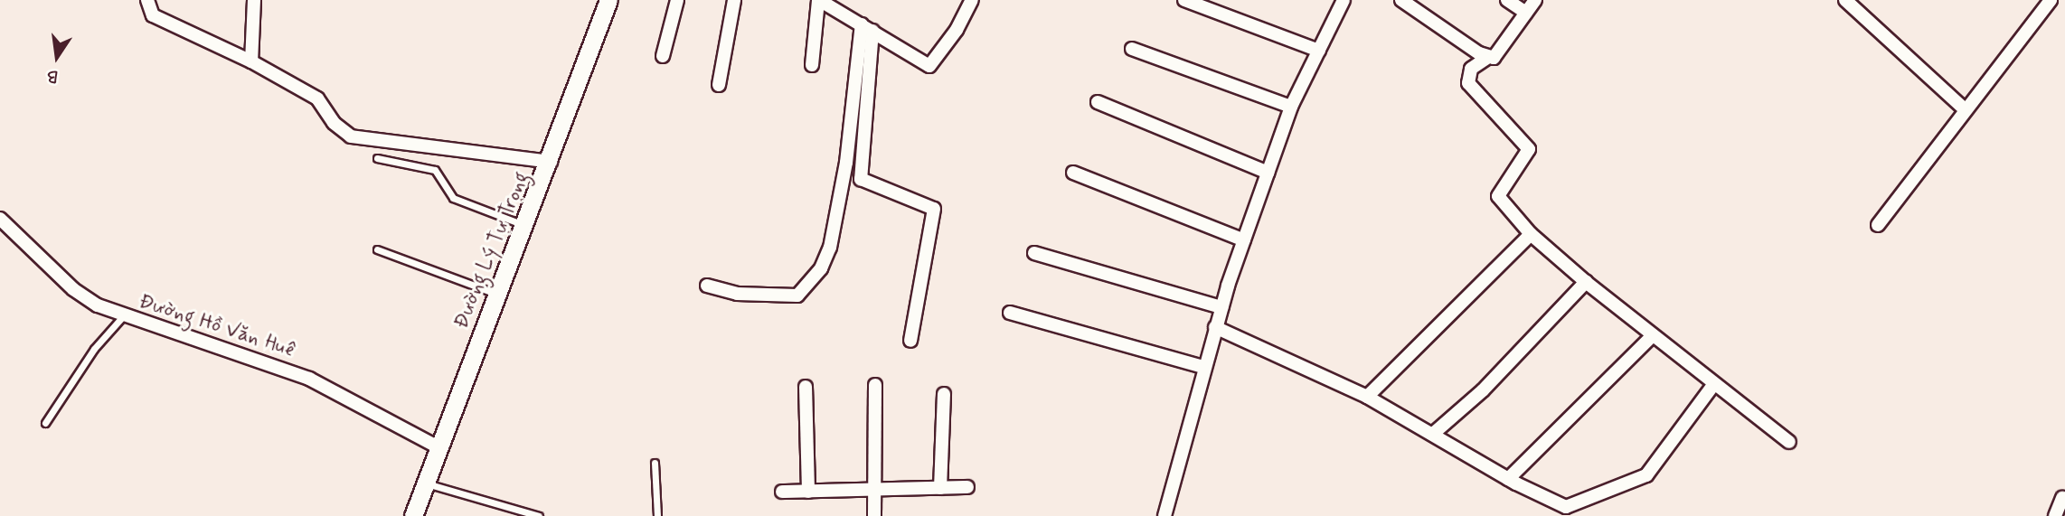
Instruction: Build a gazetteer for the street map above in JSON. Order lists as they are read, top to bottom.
{
  "streets": {
    "main road": ["Đường Lý Tự Trọng"],
    "street": ["Đường Hồ Văn Huê"]
  },
  "crossings": [
    ["Đường Lý Tự Trọng", "Đường Hồ Văn Huê"]
  ],
  "north": "bottom"
}
